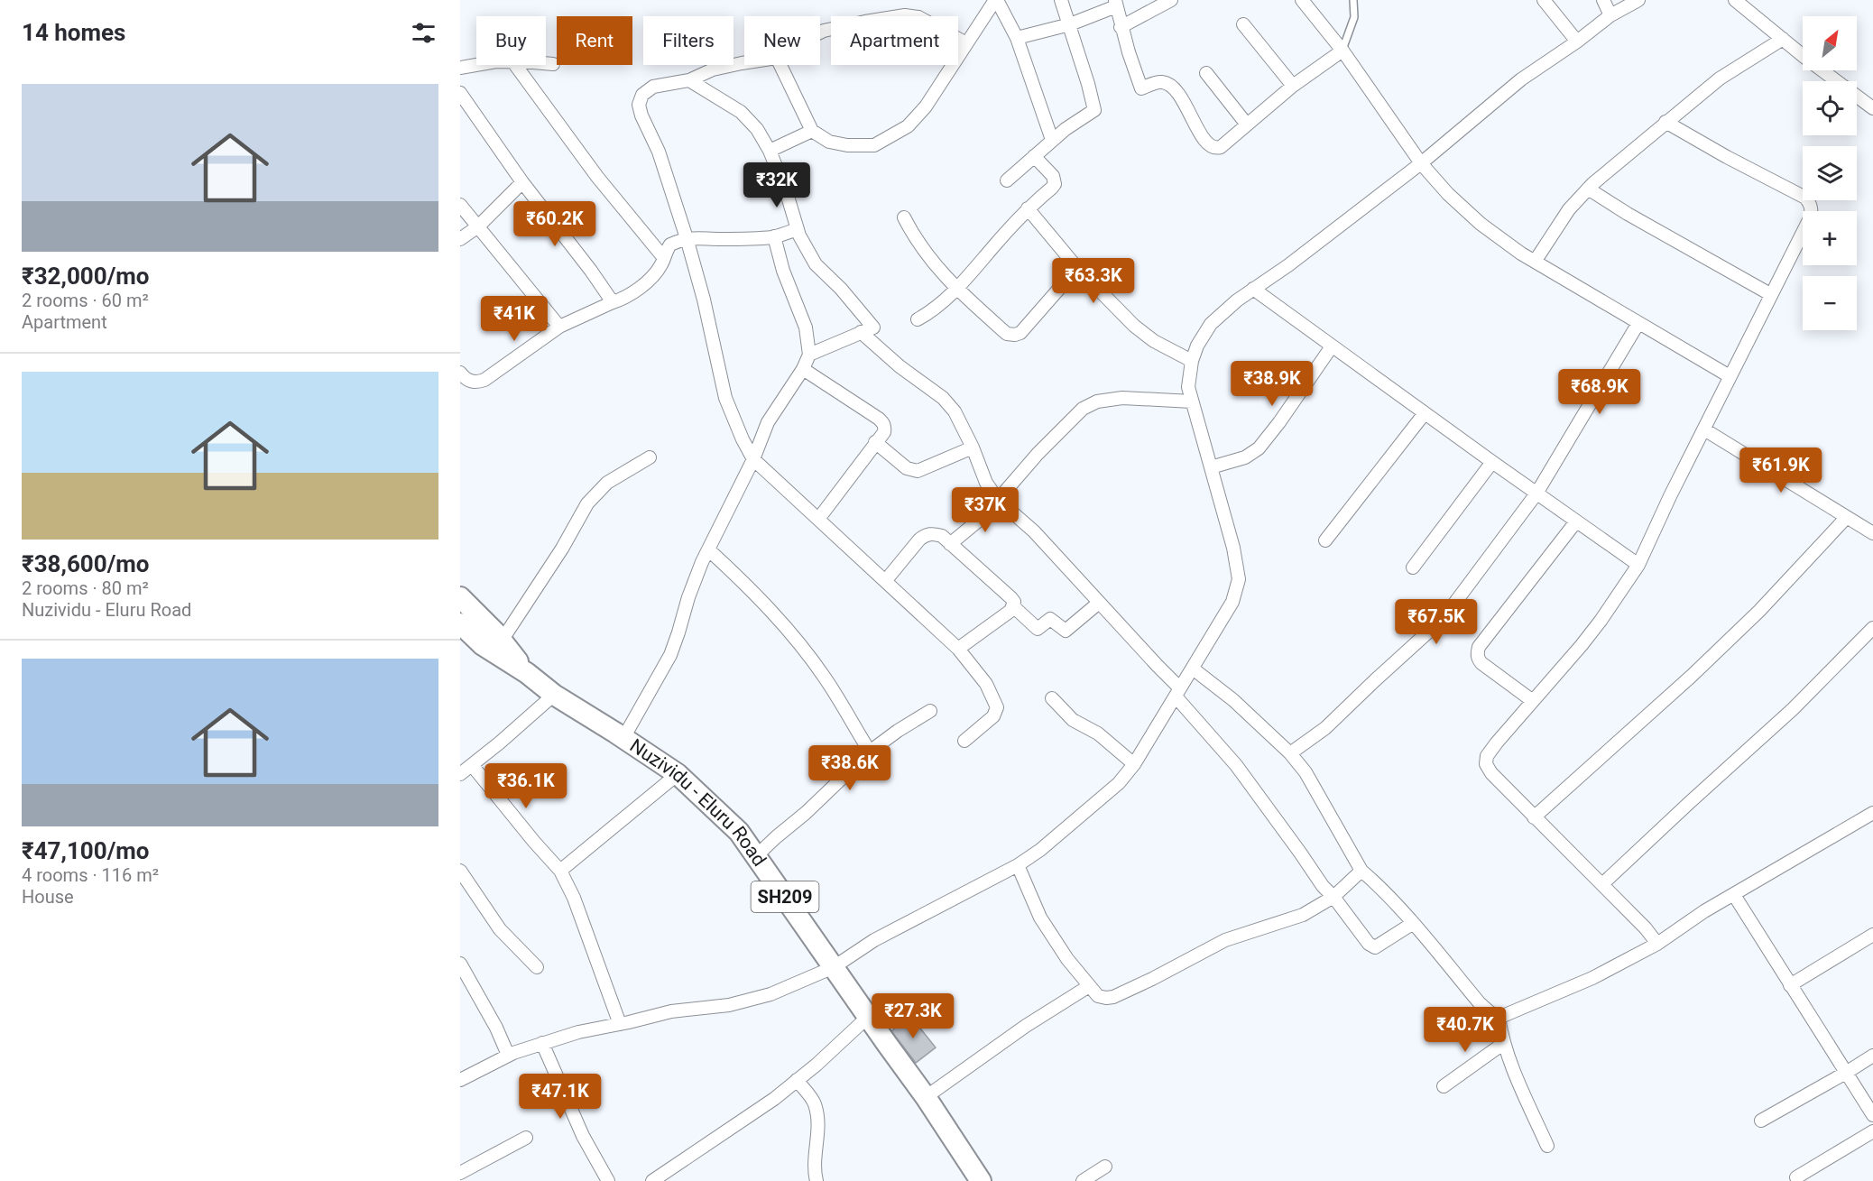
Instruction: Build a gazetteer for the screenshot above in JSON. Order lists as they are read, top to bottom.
{
  "streets": {
    "main road": ["Nuzividu - Eluru Road", "SH209"]
  },
  "north": "top right",
  "page": {
    "heading": "14 homes",
    "map_buttons": ["+", "−"],
    "chip": [
      "Buy",
      "Rent",
      "Filters",
      "New",
      "Apartment"
    ],
    "list": [
      {
        "name": "₹32,000/mo",
        "note": "2 rooms · 60 m² · Apartment"
      },
      {
        "name": "₹38,600/mo",
        "note": "2 rooms · 80 m² · Nuzividu - Eluru Road"
      },
      {
        "name": "₹47,100/mo",
        "note": "4 rooms · 116 m² · House"
      }
    ],
    "price": [
      "₹32K",
      "₹60.2K",
      "₹63.3K",
      "₹41K",
      "₹38.9K",
      "₹68.9K",
      "₹61.9K",
      "₹37K",
      "₹67.5K",
      "₹38.6K",
      "₹36.1K",
      "₹27.3K",
      "₹40.7K",
      "₹47.1K"
    ]
  }
}
